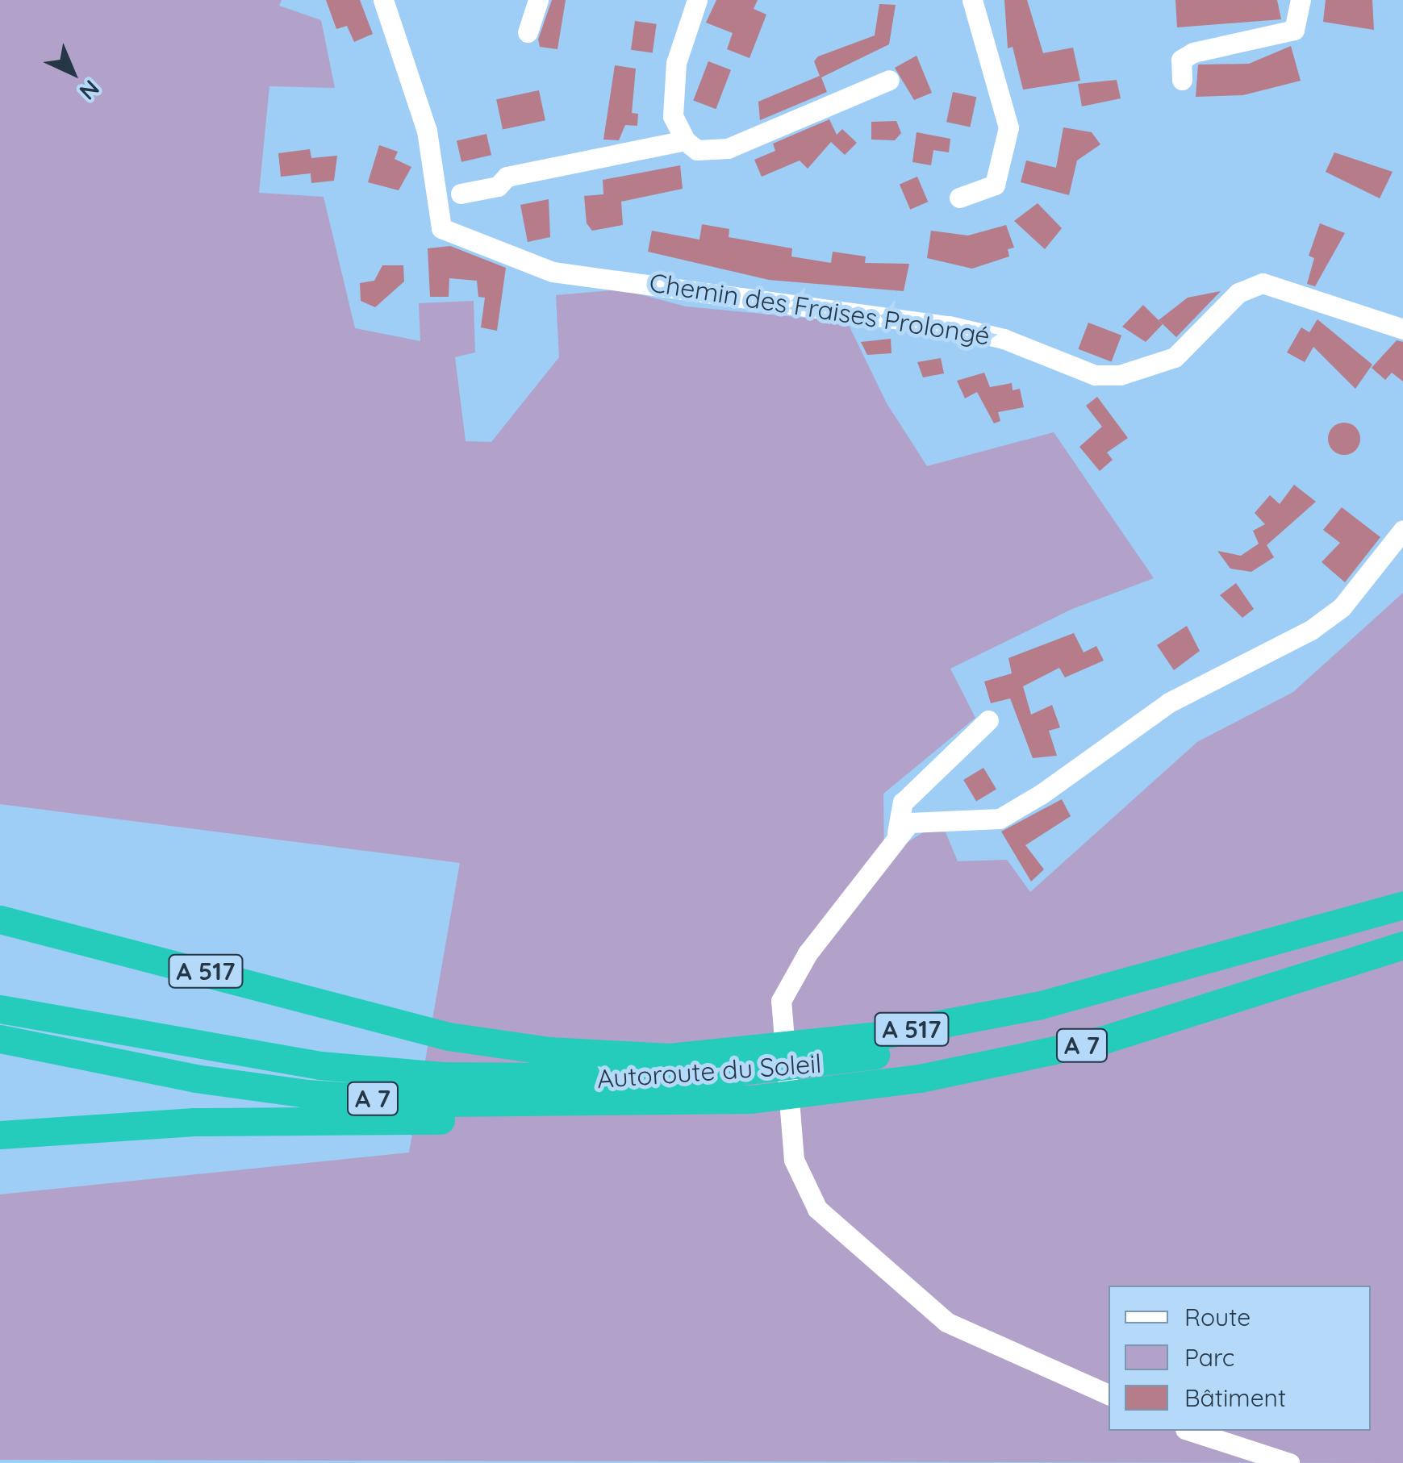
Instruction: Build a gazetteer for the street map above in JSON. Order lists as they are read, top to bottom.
{
  "streets": {
    "highway": ["A 517", "A 7", "Autoroute du Soleil"],
    "street": ["Chemin des Fraises Prolongé"]
  },
  "crossings": [
    ["A 517", "Autoroute du Soleil"]
  ],
  "legend": ["Route", "Parc", "Bâtiment"],
  "north": "bottom right"
}
